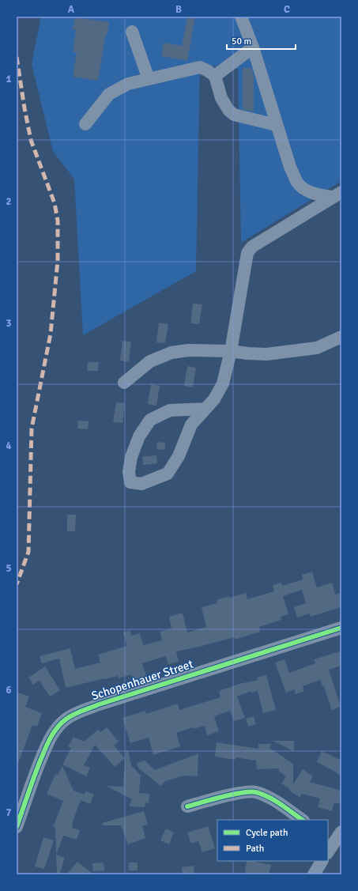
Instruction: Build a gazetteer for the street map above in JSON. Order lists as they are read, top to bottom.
{
  "streets": {
    "street": ["Schopenhauer Street"]
  },
  "legend": ["Cycle path", "Path"],
  "scale_bar": "50 m",
  "grid": {
    "columns": ["A", "B", "C"],
    "rows": [
      "1",
      "2",
      "3",
      "4",
      "5",
      "6",
      "7"
    ]
  }
}
